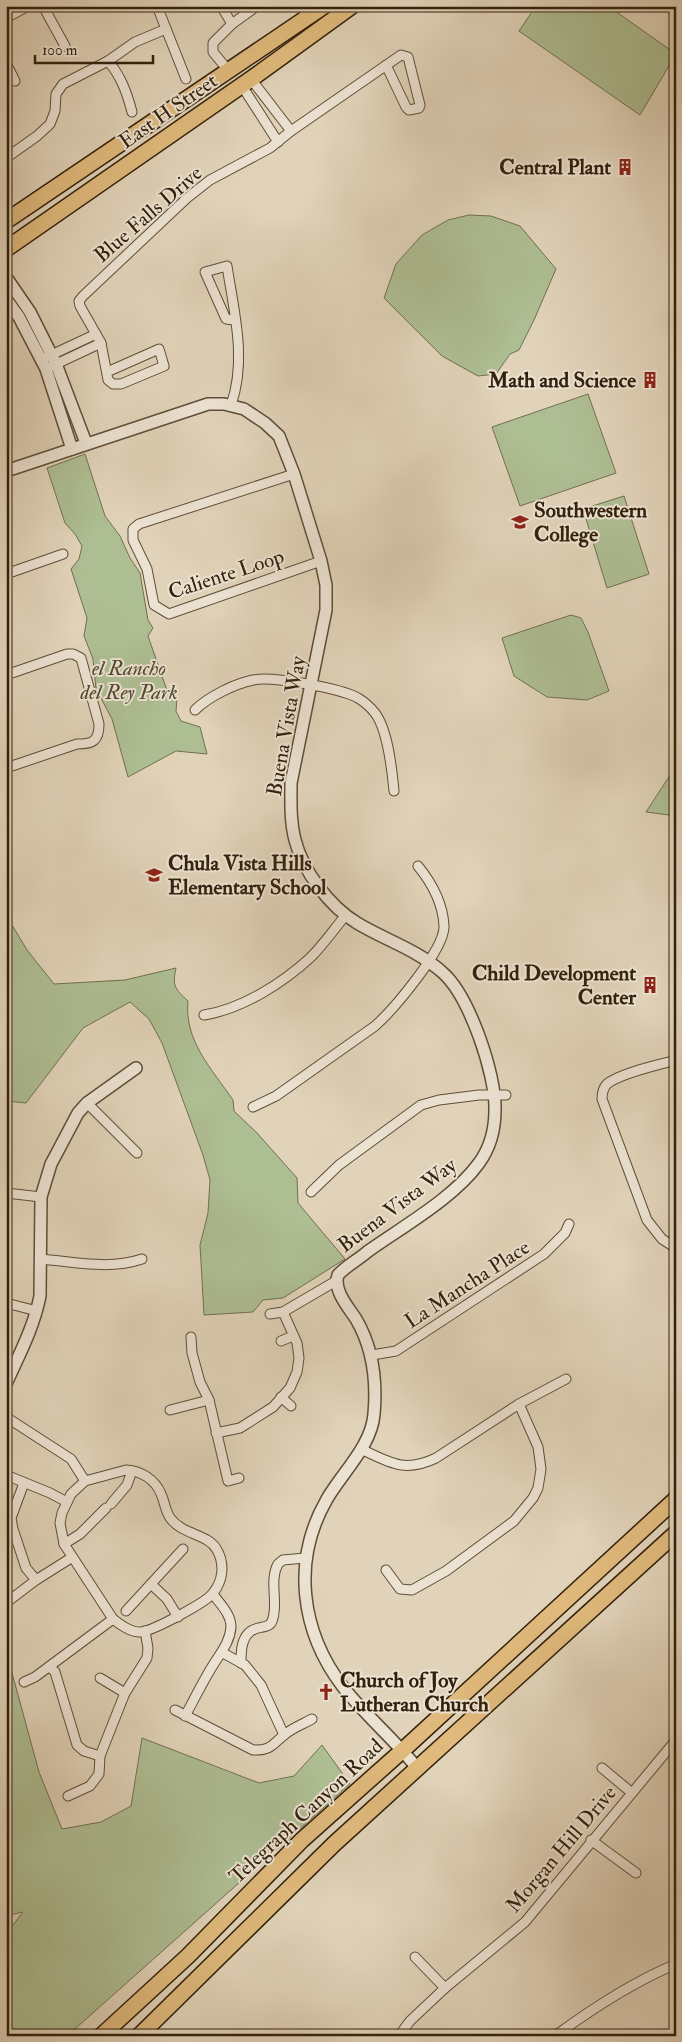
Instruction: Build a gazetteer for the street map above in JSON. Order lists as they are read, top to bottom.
{
  "streets": {
    "main road": ["East H Street", "Telegraph Canyon Road"],
    "street": [
      "Blue Falls Drive",
      "Caliente Loop",
      "Buena Vista Way",
      "La Mancha Place",
      "Morgan Hill Drive"
    ]
  },
  "crossings": [
    ["Caliente Loop", "Buena Vista Way"],
    ["Buena Vista Way", "La Mancha Place"],
    ["Buena Vista Way", "Telegraph Canyon Road"]
  ],
  "parks": ["el Rancho del Rey Park"],
  "places": {
    "building": ["Central Plant", "Math and Science", "Child Development Center"],
    "school or university": ["Southwestern College", "Chula Vista Hills Elementary School"],
    "church": ["Church of Joy Lutheran Church"]
  },
  "scale_bar": "100 m"
}
